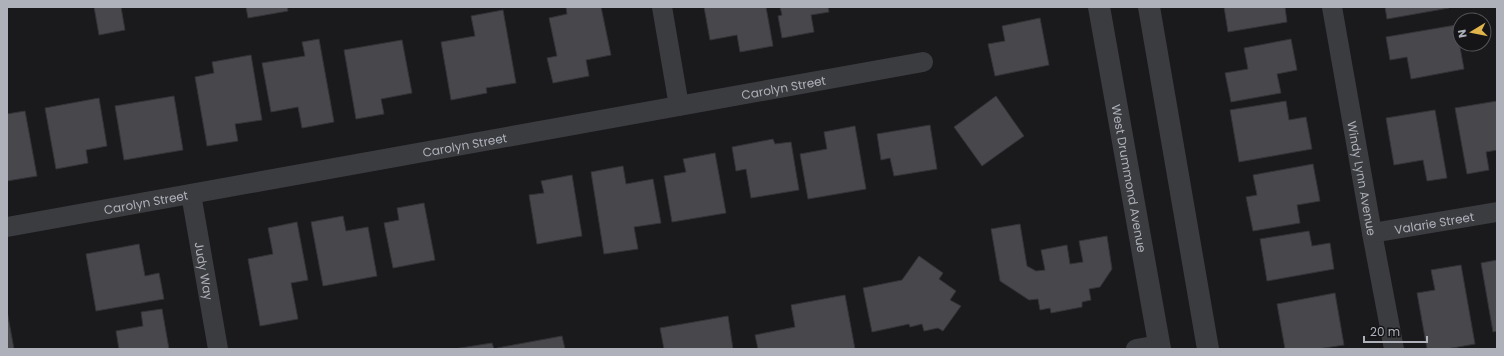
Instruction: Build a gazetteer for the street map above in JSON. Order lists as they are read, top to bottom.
{
  "streets": {
    "street": [
      "Carolyn Street",
      "West Drummond Avenue",
      "Windy Lynn Avenue",
      "Valarie Street",
      "Judy Way"
    ]
  },
  "crossings": [
    ["Carolyn Street", "Judy Way"],
    ["Windy Lynn Avenue", "Valarie Street"]
  ],
  "scale_bar": "20 m",
  "north": "left"
}
